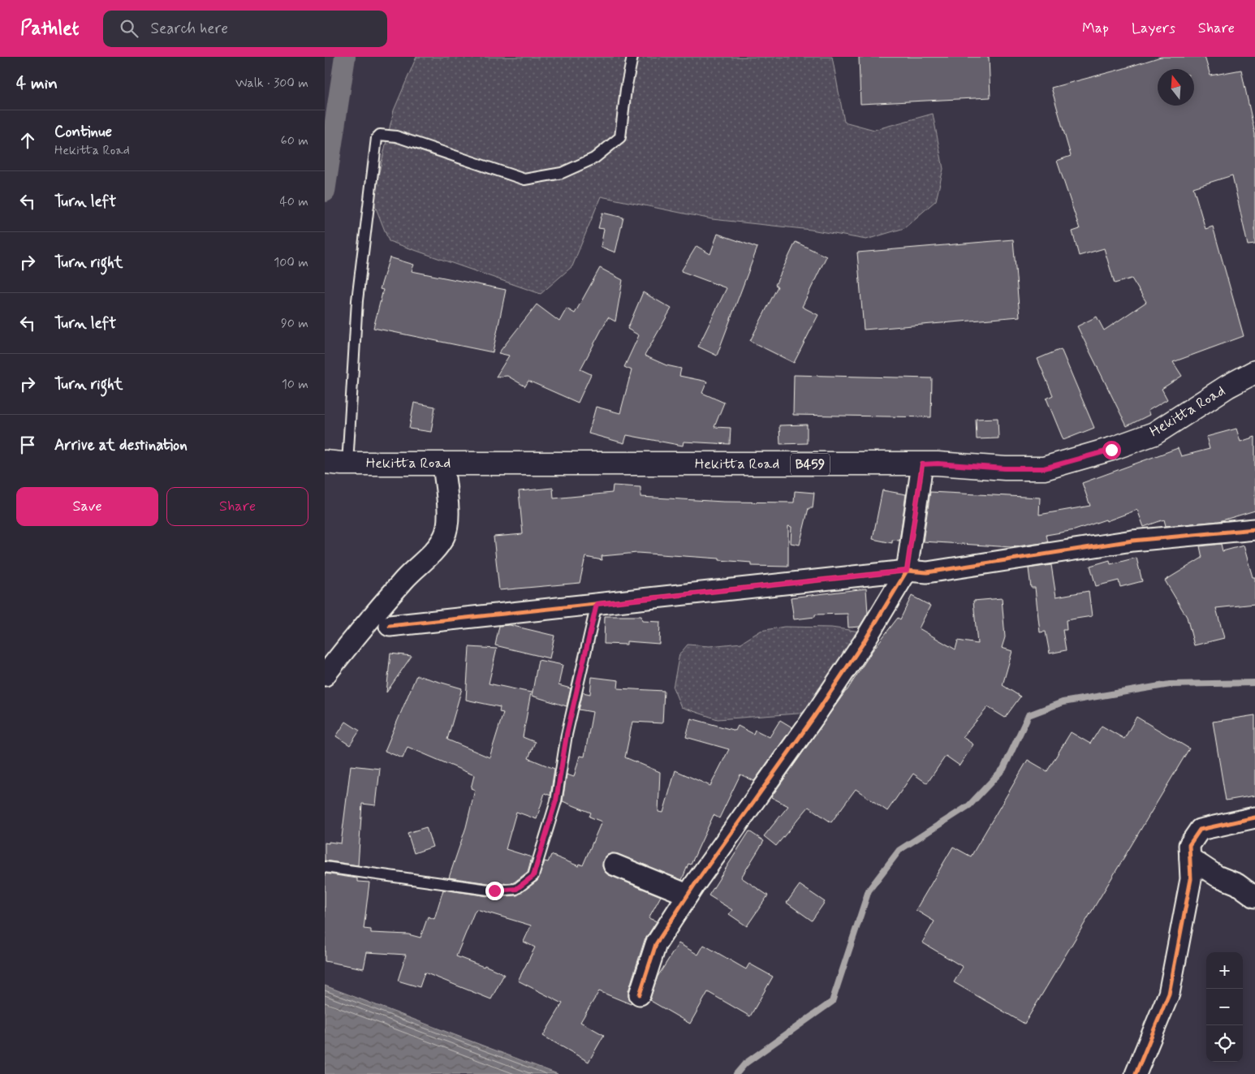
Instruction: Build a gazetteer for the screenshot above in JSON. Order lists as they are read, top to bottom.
{
  "streets": {
    "main road": ["Hekitta Road", "B459"]
  },
  "north": "top",
  "page": {
    "header": "Pathlet",
    "search": "Search here",
    "nav": ["Map", "Layers", "Share"],
    "heading": ["4 min", "Walk · 300 m"],
    "list": [
      ["Continue", "Hekitta Road", "60 m"],
      ["Turn left", "40 m"],
      ["Turn right", "100 m"],
      ["Turn left", "90 m"],
      ["Turn right", "10 m"],
      "Arrive at destination"
    ],
    "buttons": ["Save", "Share"],
    "map_buttons": ["+", "−"]
  }
}
